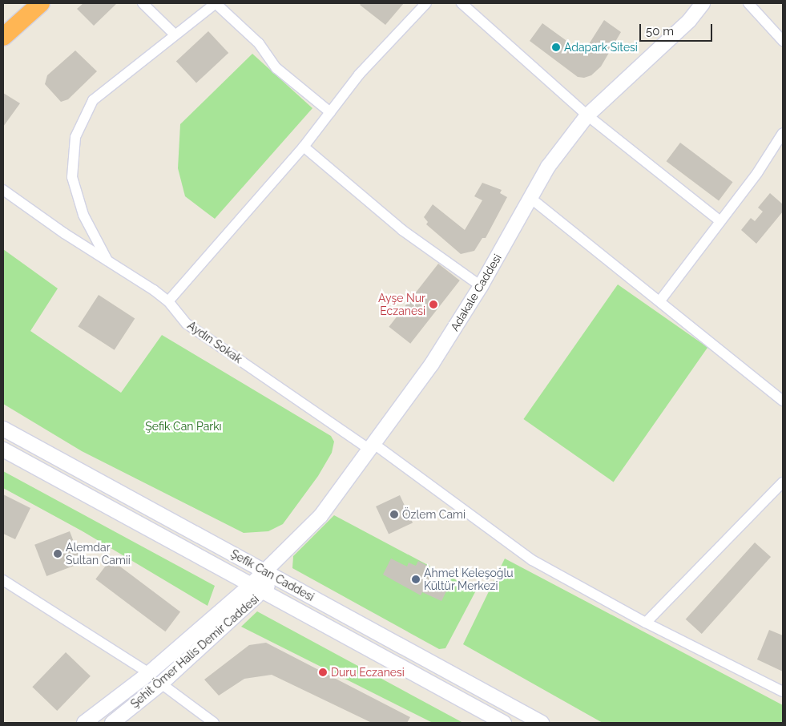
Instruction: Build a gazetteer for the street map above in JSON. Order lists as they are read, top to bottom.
{
  "streets": {
    "main road": ["Adakale Caddesi", "Şefik Can Caddesi", "Şehit Ömer Halis Demir Caddesi"],
    "street": ["Aydın Sokak"]
  },
  "crossings": [
    ["Adakale Caddesi", "Aydın Sokak"],
    ["Adakale Caddesi", "Şefik Can Caddesi"],
    ["Adakale Caddesi", "Şehit Ömer Halis Demir Caddesi"],
    ["Şefik Can Caddesi", "Şehit Ömer Halis Demir Caddesi"]
  ],
  "parks": ["Şefik Can Parkı"],
  "places": [
    "Adapark Sitesi",
    "Ayşe Nur Eczanesi",
    "Özlem Cami",
    "Alemdar Sultan Camii",
    "Ahmet Keleşoğlu Kültür Merkezi",
    "Duru Eczanesi"
  ],
  "scale_bar": "50 m"
}
